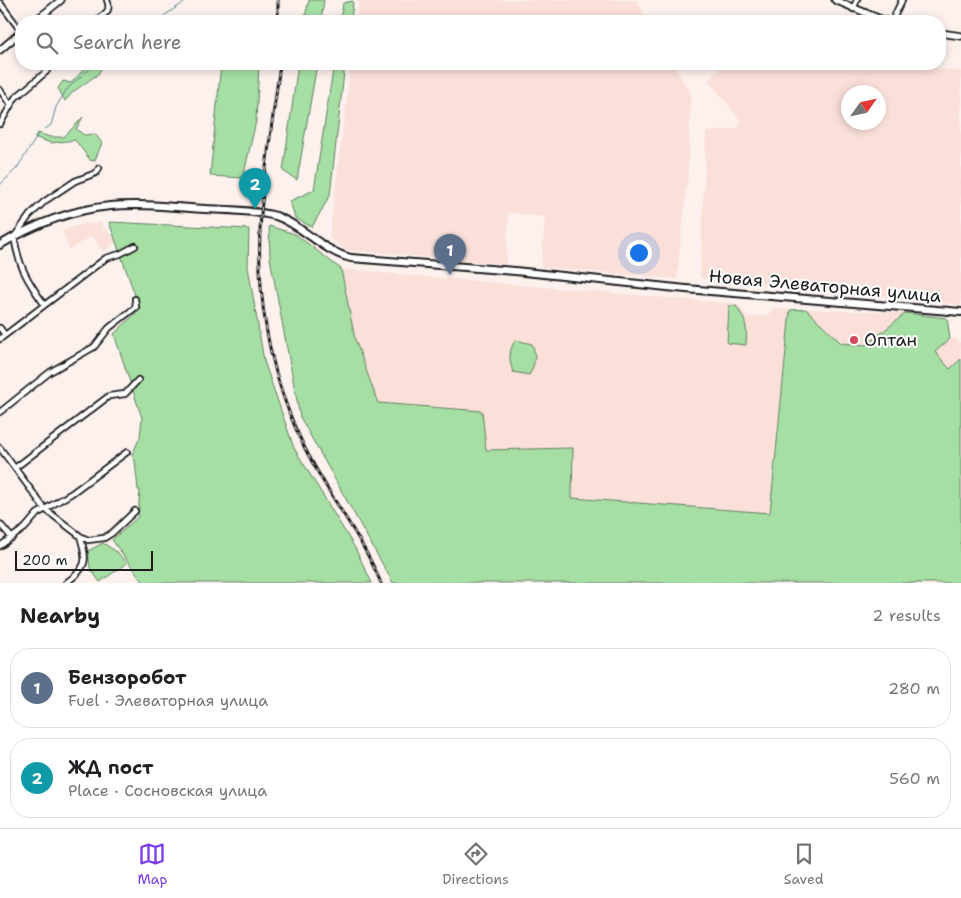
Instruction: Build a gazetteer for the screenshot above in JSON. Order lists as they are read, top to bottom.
{
  "streets": {
    "main road": ["Новая Элеваторная улица"]
  },
  "places": ["Оптан"],
  "scale_bar": "200 m",
  "north": "top right",
  "page": {
    "search": "Search here",
    "pins": ["2", "1"],
    "scale": "200 m",
    "heading": ["Nearby", "2 results"],
    "list": [
      {
        "mark": "1",
        "name": "Бензоробот",
        "note": "Fuel · Элеваторная улица",
        "value": "280 m"
      },
      {
        "mark": "2",
        "name": "ЖД пост",
        "note": "Place · Сосновская улица",
        "value": "560 m"
      }
    ],
    "nav": ["Map", "Directions", "Saved"]
  }
}
